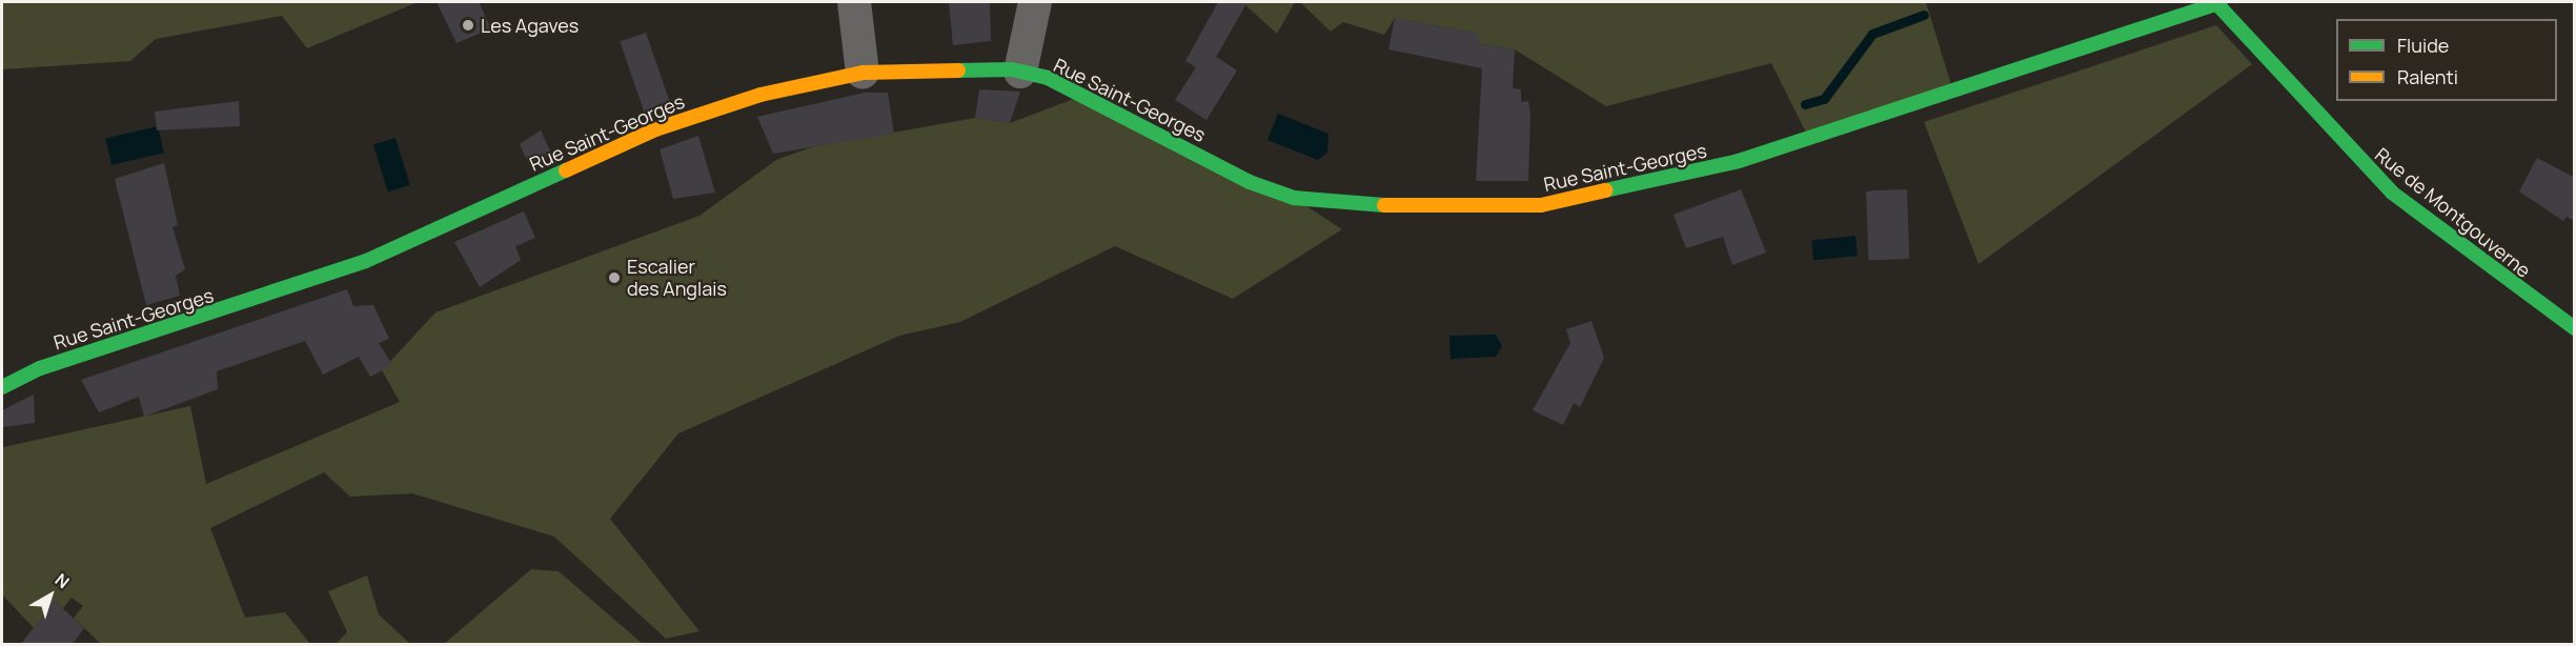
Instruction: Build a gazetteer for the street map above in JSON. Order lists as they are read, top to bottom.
{
  "streets": {
    "street": ["Rue Saint-Georges", "Rue de Montgouverne"]
  },
  "crossings": [
    ["Rue Saint-Georges", "Rue de Montgouverne"]
  ],
  "places": ["Les Agaves", "Escalier des Anglais"],
  "legend": ["Fluide", "Ralenti"],
  "north": "top right"
}
